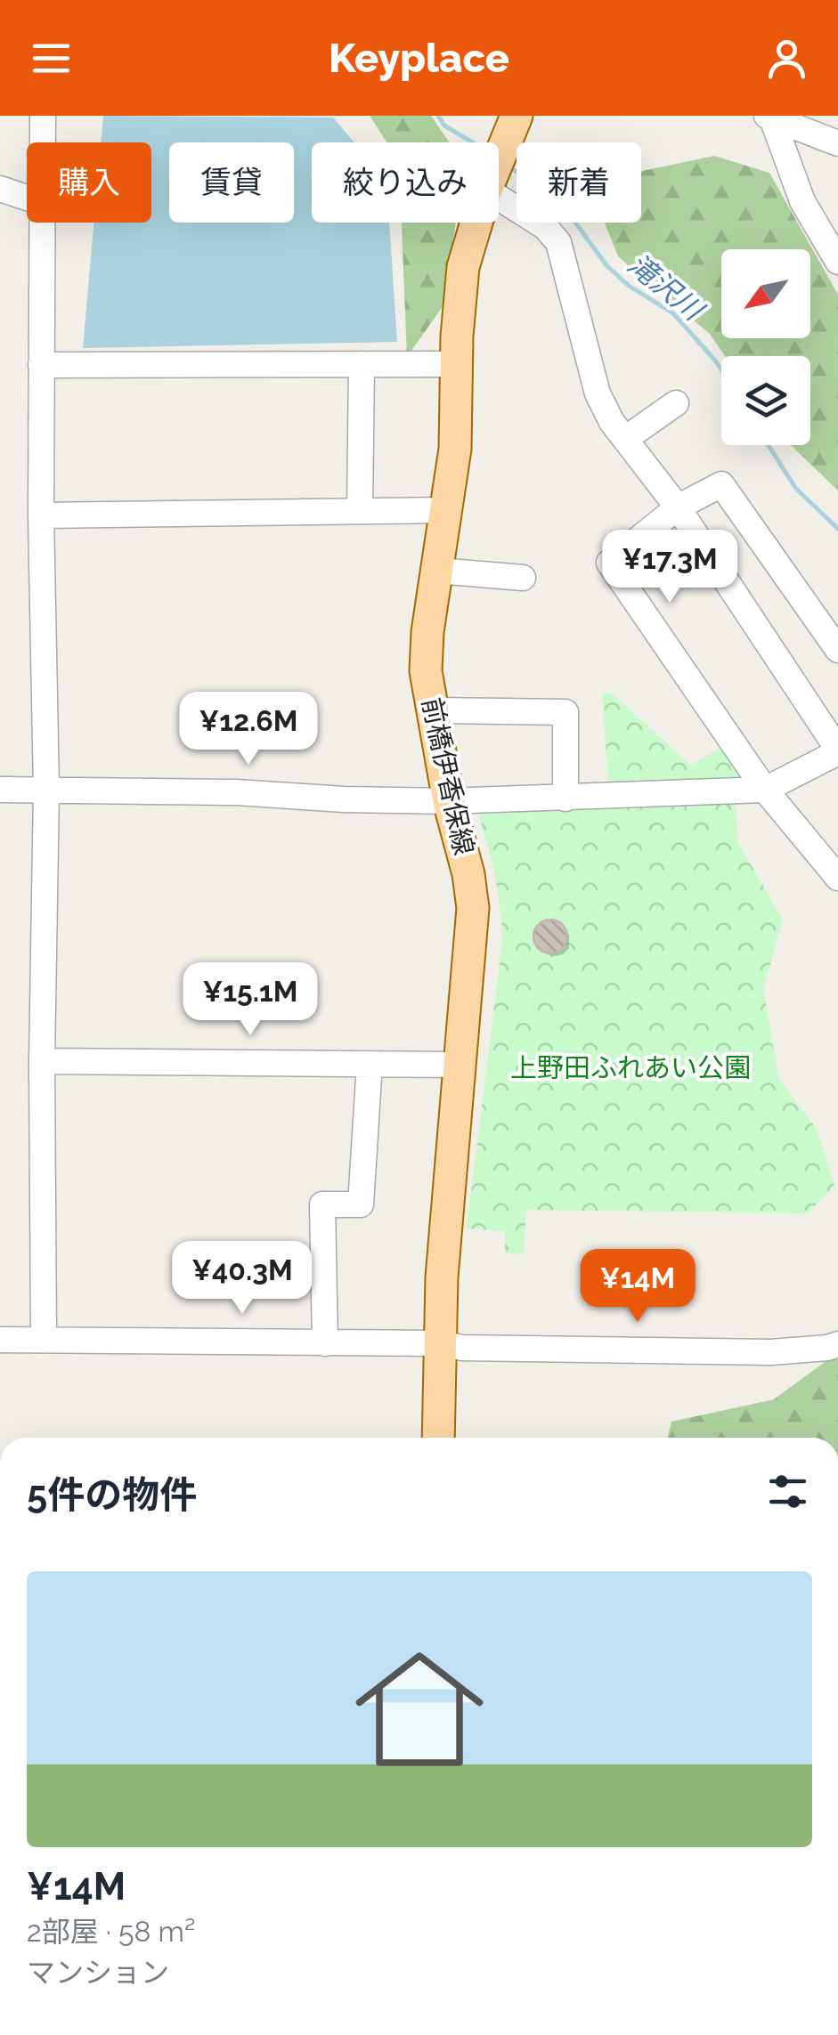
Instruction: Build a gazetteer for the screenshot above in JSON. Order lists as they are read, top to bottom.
{
  "streets": {
    "main road": ["前橋伊香保線"]
  },
  "water": ["滝沢川"],
  "parks": ["上野田ふれあい公園"],
  "north": "bottom left",
  "page": {
    "header": "Keyplace",
    "chip": [
      "購入",
      "賃貸",
      "絞り込み",
      "新着"
    ],
    "price": [
      "¥17.3M",
      "¥12.6M",
      "¥15.1M",
      "¥40.3M",
      "¥14M"
    ],
    "heading": "5件の物件",
    "list": [
      {
        "name": "¥14M",
        "note": "2部屋 · 58 m² · マンション"
      }
    ]
  }
}
